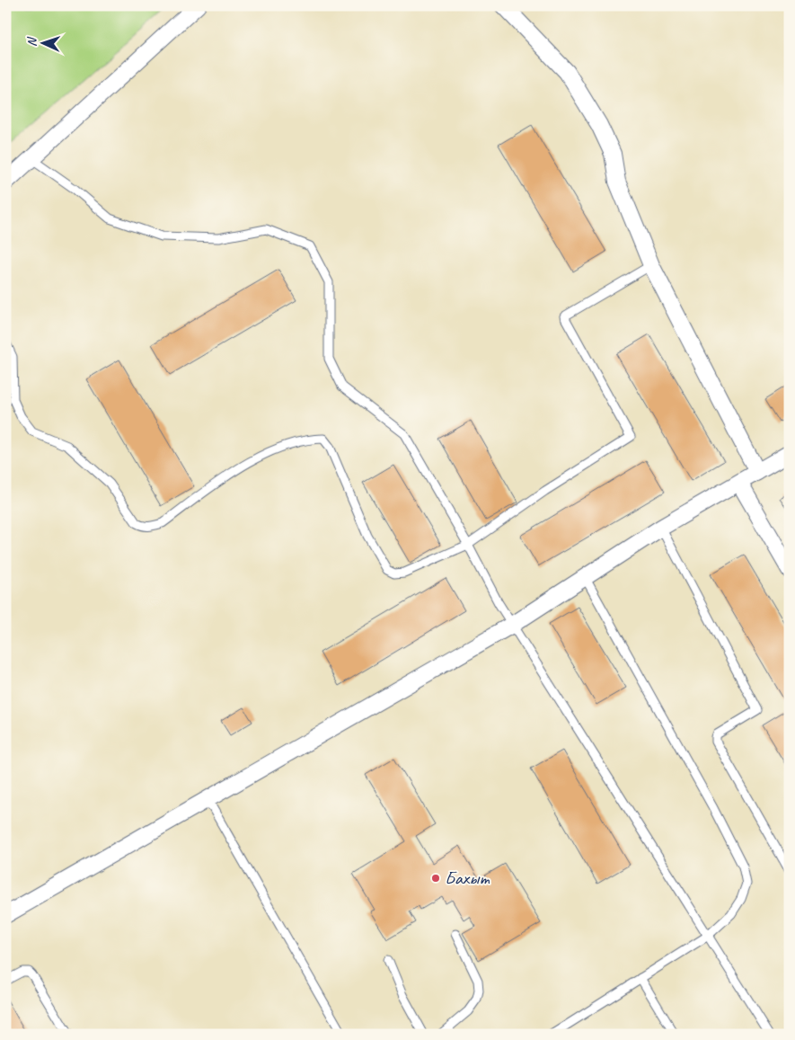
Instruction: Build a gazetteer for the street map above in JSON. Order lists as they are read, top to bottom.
{
  "places": ["Бахыт"],
  "north": "left"
}
